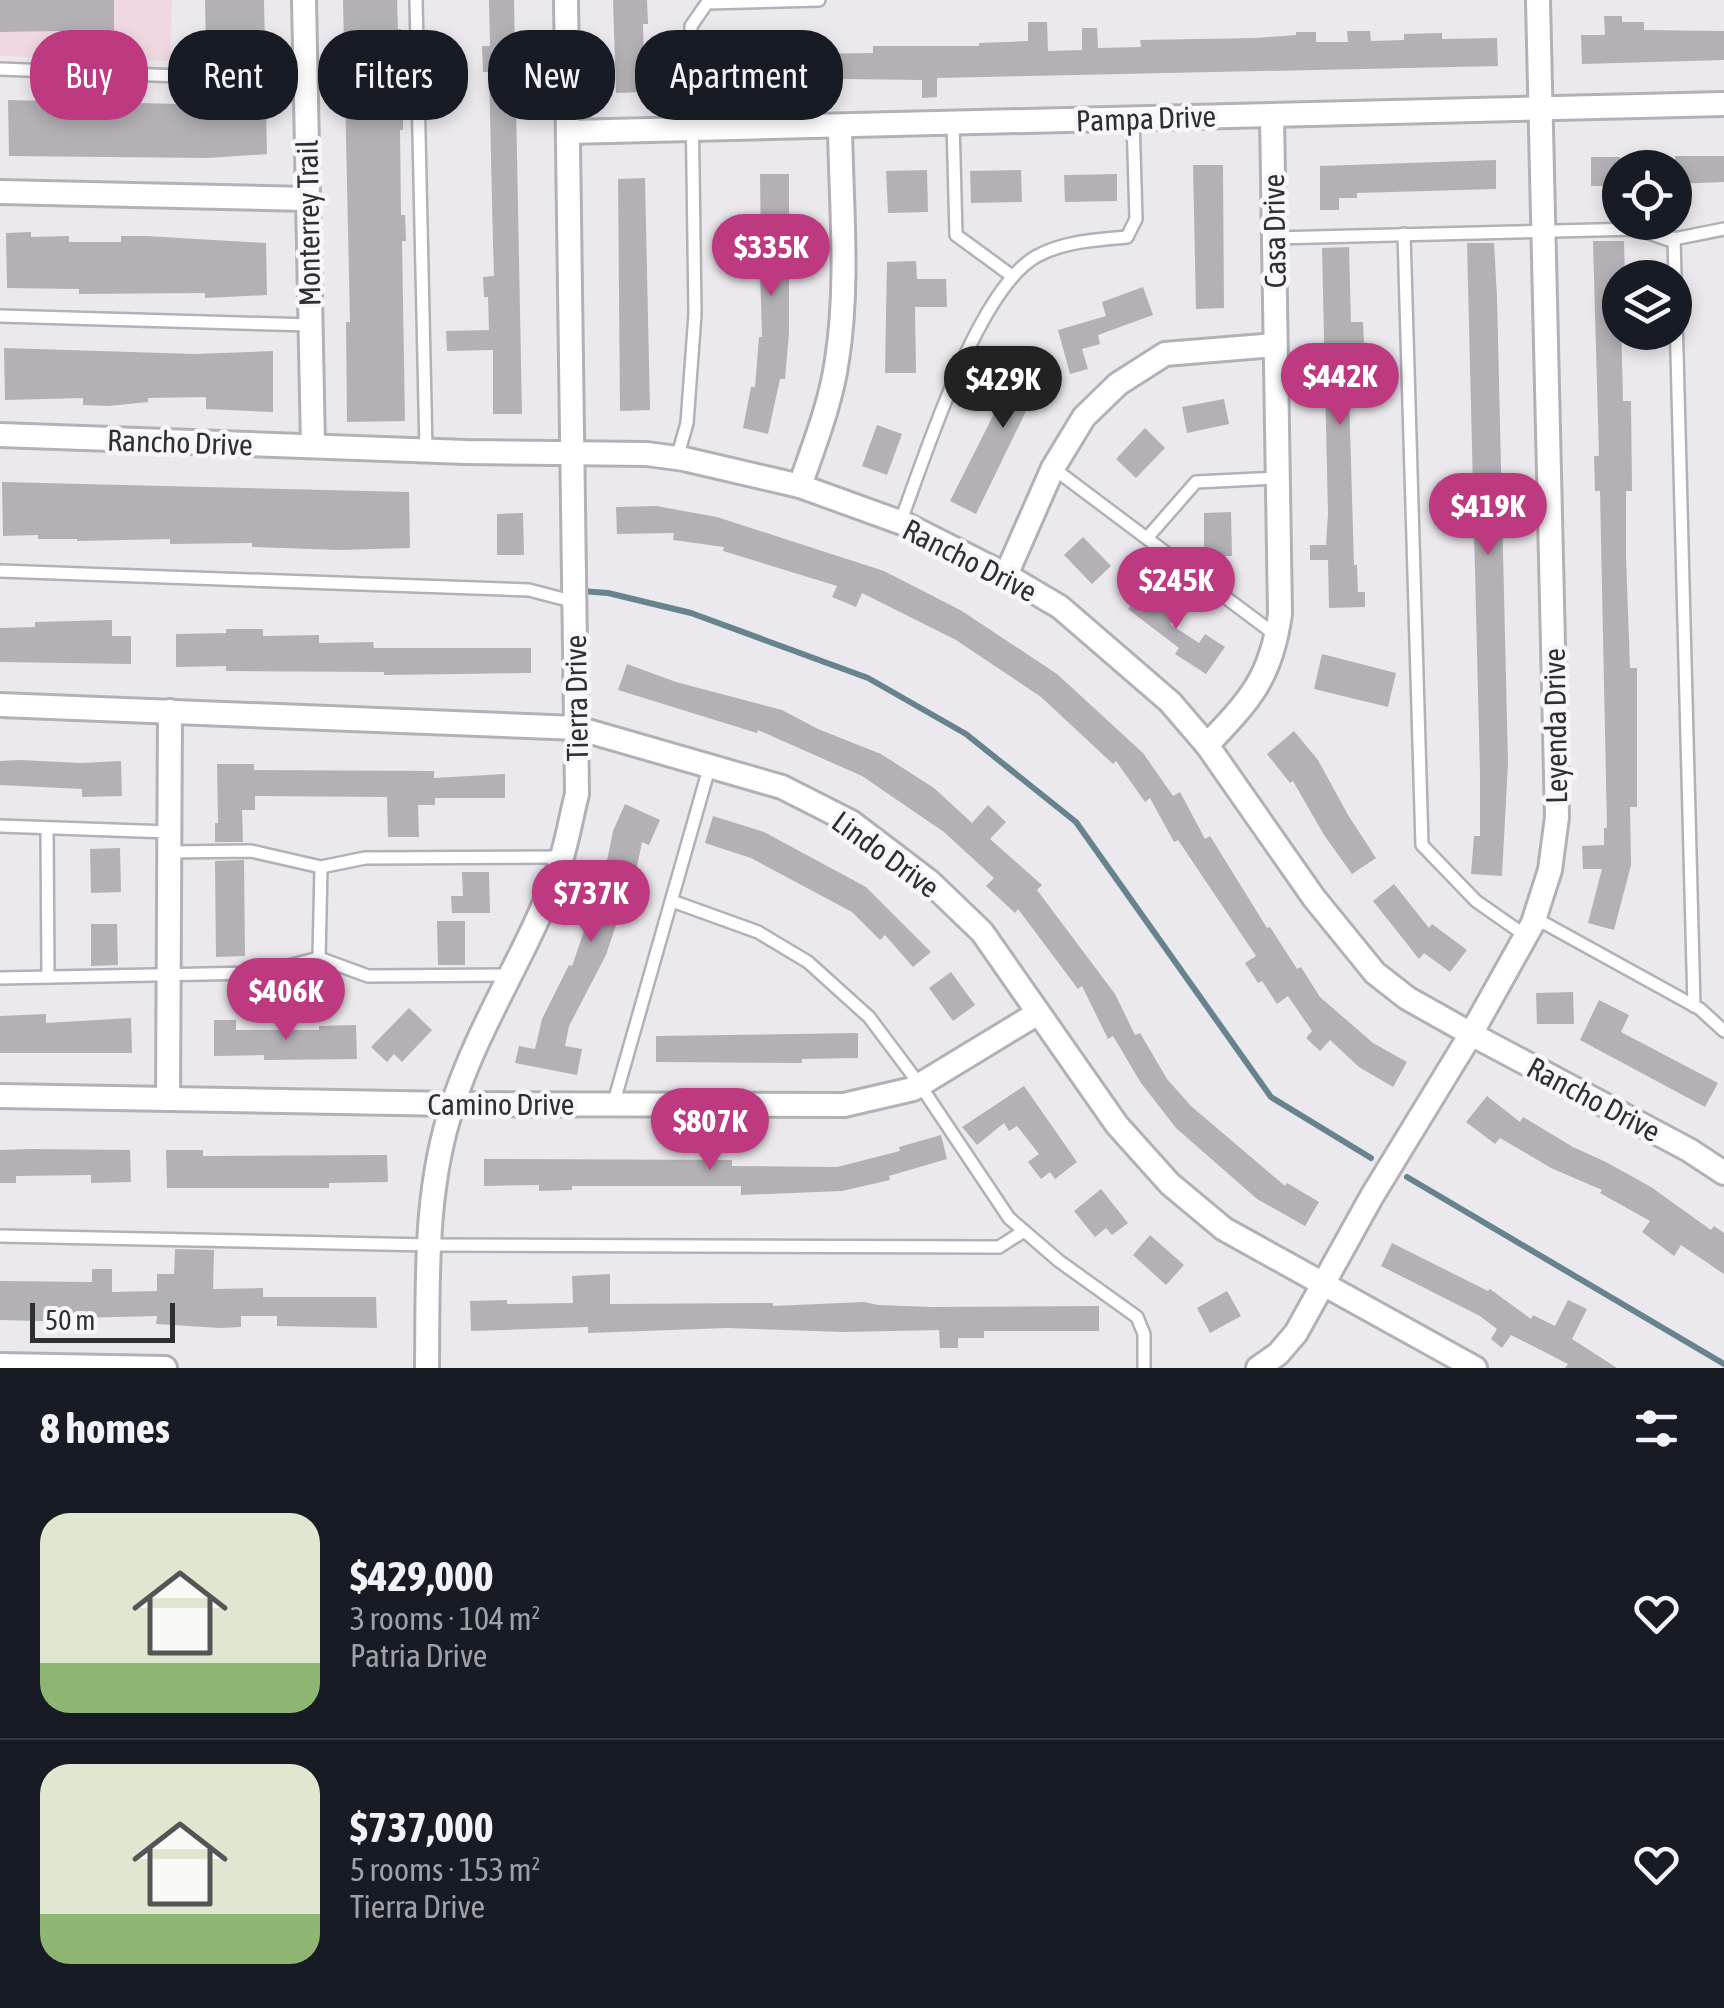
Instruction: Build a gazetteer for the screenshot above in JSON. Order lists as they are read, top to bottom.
{
  "streets": {
    "street": [
      "Pampa Drive",
      "Monterrey Trail",
      "Casa Drive",
      "Rancho Drive",
      "Tierra Drive",
      "Leyenda Drive",
      "Lindo Drive",
      "Camino Drive"
    ]
  },
  "crossings": [
    ["Pampa Drive", "Casa Drive"],
    ["Pampa Drive", "Tierra Drive"],
    ["Pampa Drive", "Leyenda Drive"],
    ["Monterrey Trail", "Rancho Drive"],
    ["Casa Drive", "Rancho Drive"],
    ["Rancho Drive", "Tierra Drive"],
    ["Rancho Drive", "Leyenda Drive"],
    ["Tierra Drive", "Lindo Drive"],
    ["Tierra Drive", "Camino Drive"],
    ["Leyenda Drive", "Lindo Drive"],
    ["Lindo Drive", "Camino Drive"]
  ],
  "scale_bar": "50 m",
  "page": {
    "chip": [
      "Buy",
      "Rent",
      "Filters",
      "New",
      "Apartment"
    ],
    "price": [
      "$335K",
      "$442K",
      "$429K",
      "$419K",
      "$245K",
      "$737K",
      "$406K",
      "$807K"
    ],
    "scale": "50 m",
    "heading": "8 homes",
    "list": [
      {
        "name": "$429,000",
        "note": "3 rooms · 104 m² · Patria Drive"
      },
      {
        "name": "$737,000",
        "note": "5 rooms · 153 m² · Tierra Drive"
      }
    ]
  }
}
